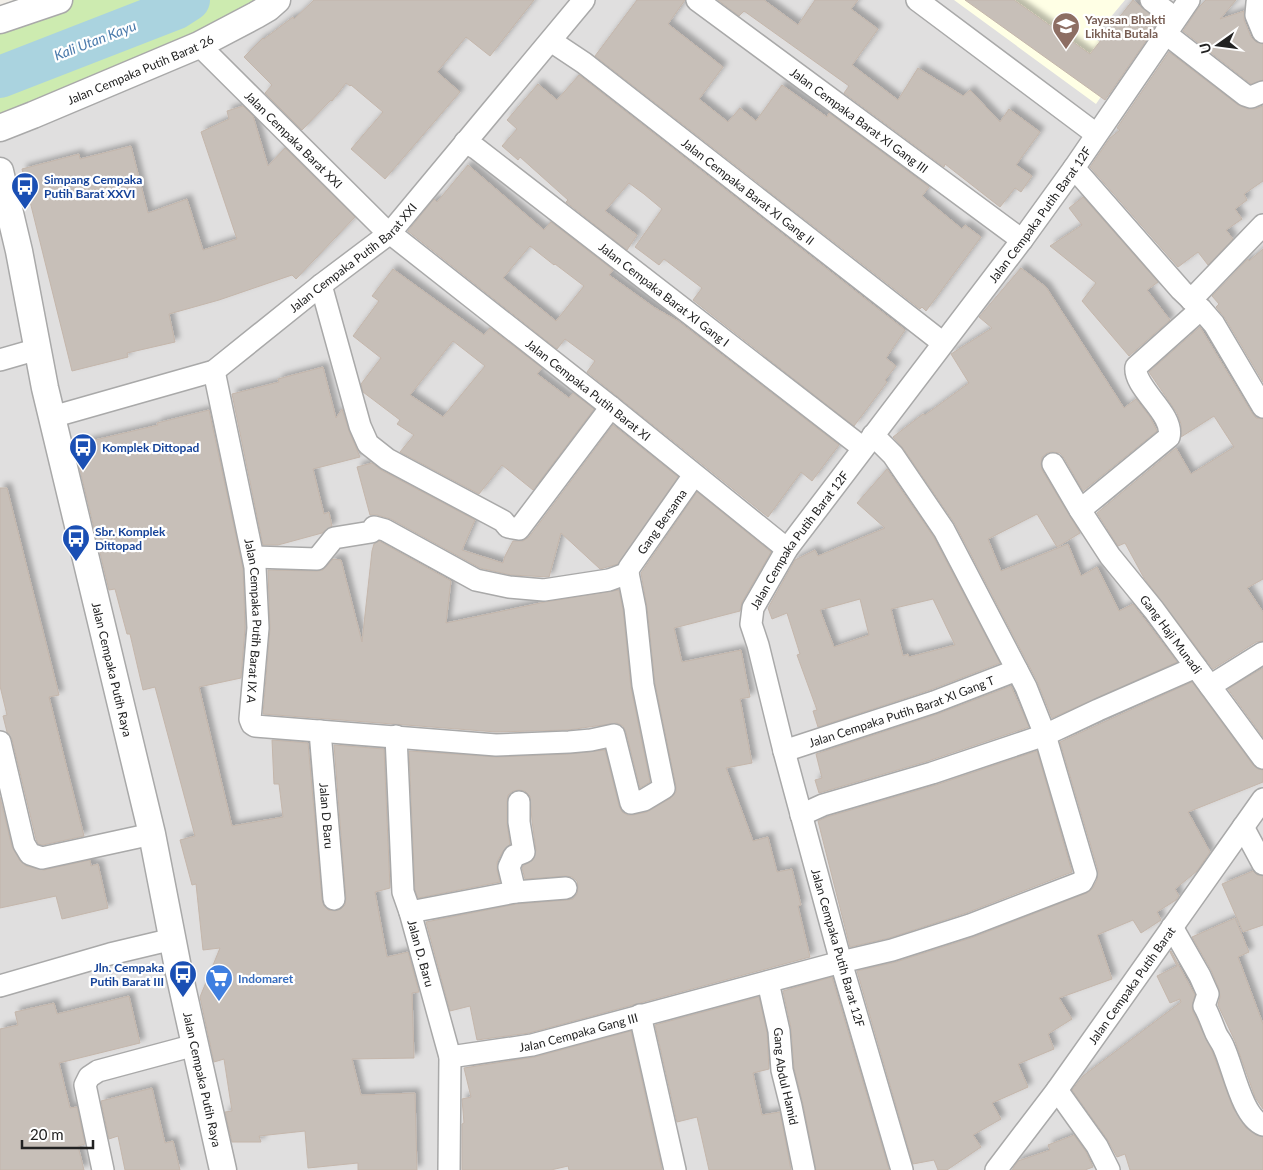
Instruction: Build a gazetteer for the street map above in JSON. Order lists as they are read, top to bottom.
{
  "streets": {
    "street": [
      "Jalan Cempaka Putih Barat 26",
      "Jalan Cempaka Barat XI Gang III",
      "Jalan Cempaka Barat XXI",
      "Jalan Cempaka Barat XI Gang II",
      "Jalan Cempaka Putih Barat 12F",
      "Jalan Cempaka Putih Barat XXI",
      "Jalan Cempaka Barat XI Gang I",
      "Jalan Cempaka Putih Barat XI",
      "Gang Bersama",
      "Jalan Cempaka Putih Barat IX A",
      "Gang Haji Munadi",
      "Jalan Cempaka Putih Raya",
      "Jalan Cempaka Putih Barat XI Gang T",
      "Jalan D Baru",
      "Jalan D. Baru",
      "Jalan Cempaka Putih Barat",
      "Jalan Cempaka Gang III",
      "Gang Abdul Hamid"
    ]
  },
  "crossings": [
    ["Jalan Cempaka Putih Barat 26", "Jalan Cempaka Barat XXI"],
    ["Jalan Cempaka Barat XI Gang III", "Jalan Cempaka Putih Barat 12F"],
    ["Jalan Cempaka Barat XXI", "Jalan Cempaka Putih Barat XXI"],
    ["Jalan Cempaka Barat XXI", "Jalan Cempaka Putih Barat XI"],
    ["Jalan Cempaka Barat XI Gang II", "Jalan Cempaka Putih Barat 12F"],
    ["Jalan Cempaka Barat XI Gang II", "Jalan Cempaka Putih Barat XXI"],
    ["Jalan Cempaka Putih Barat 12F", "Jalan Cempaka Barat XI Gang I"],
    ["Jalan Cempaka Putih Barat 12F", "Jalan Cempaka Putih Barat XI"],
    ["Jalan Cempaka Putih Barat 12F", "Jalan Cempaka Putih Barat XI Gang T"],
    ["Jalan Cempaka Putih Barat XXI", "Jalan Cempaka Barat XI Gang I"],
    ["Jalan Cempaka Putih Barat XXI", "Jalan Cempaka Putih Barat XI"],
    ["Jalan Cempaka Putih Barat XXI", "Jalan Cempaka Putih Barat IX A"],
    ["Jalan Cempaka Putih Barat XXI", "Jalan Cempaka Putih Raya"],
    ["Jalan Cempaka Barat XI Gang I", "Jalan Cempaka Putih Barat XI Gang T"],
    ["Jalan Cempaka Barat XI Gang I", "Jalan Cempaka Gang III"],
    ["Jalan Cempaka Barat XI Gang I", "Gang Abdul Hamid"],
    ["Jalan Cempaka Putih Barat XI", "Gang Bersama"],
    ["Gang Bersama", "Jalan Cempaka Putih Barat IX A"],
    ["Jalan Cempaka Putih Barat IX A", "Jalan D Baru"],
    ["Jalan Cempaka Putih Barat IX A", "Jalan D. Baru"],
    ["Jalan D. Baru", "Jalan Cempaka Gang III"]
  ],
  "water": ["Kali Utan Kayu"],
  "places": {
    "school or university": ["Yayasan Bhakti Likhita Butala"],
    "bus stop": [
      "Simpang Cempaka Putih Barat XXVI",
      "Komplek Dittopad",
      "Sbr. Komplek Dittopad",
      "Jln. Cempaka Putih Barat III"
    ],
    "supermarket": ["Indomaret"]
  },
  "scale_bar": "20 m",
  "north": "left"
}
